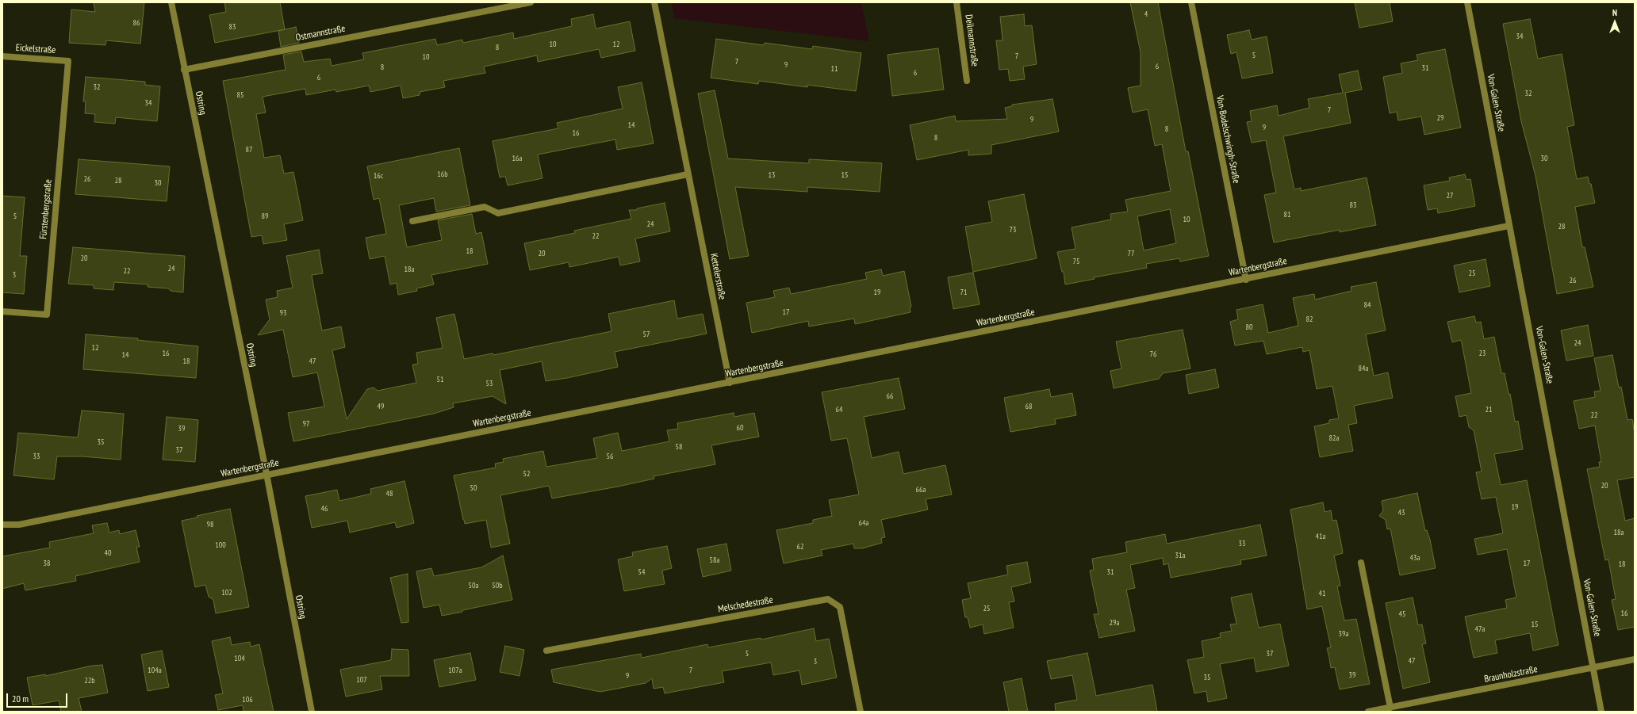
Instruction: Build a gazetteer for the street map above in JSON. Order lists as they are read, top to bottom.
{
  "streets": {
    "street": [
      "Ostmannstraße",
      "Deilmannstraße",
      "Eickelstraße",
      "Ostring",
      "Von-Galen-Straße",
      "Von-Bodelschwingh-Straße",
      "Fürstenbergstraße",
      "Wartenbergstraße",
      "Kettelerstraße",
      "Melschedestraße",
      "Braunholzstraße"
    ]
  },
  "crossings": [
    ["Ostmannstraße", "Ostring"],
    ["Eickelstraße", "Fürstenbergstraße"],
    ["Ostring", "Wartenbergstraße"],
    ["Von-Galen-Straße", "Wartenbergstraße"],
    ["Von-Galen-Straße", "Braunholzstraße"],
    ["Von-Bodelschwingh-Straße", "Wartenbergstraße"],
    ["Wartenbergstraße", "Kettelerstraße"]
  ],
  "house_numbers": [
    "4",
    "86",
    "83",
    "34",
    "10",
    "12",
    "8",
    "5",
    "7",
    "10",
    "7",
    "9",
    "6",
    "8",
    "31",
    "11",
    "6",
    "6",
    "32",
    "32",
    "85",
    "34",
    "7",
    "29",
    "9",
    "14",
    "9",
    "8",
    "16",
    "8",
    "87",
    "16a",
    "30",
    "16b",
    "13",
    "15",
    "16c",
    "26",
    "28",
    "30",
    "27",
    "83",
    "81",
    "5",
    "89",
    "10",
    "24",
    "28",
    "73",
    "22",
    "18",
    "20",
    "77",
    "20",
    "75",
    "24",
    "18a",
    "22",
    "25",
    "3",
    "26",
    "19",
    "71",
    "84",
    "17",
    "93",
    "82",
    "80",
    "57",
    "24",
    "12",
    "16",
    "23",
    "76",
    "14",
    "18",
    "47",
    "84a",
    "51",
    "53",
    "66",
    "49",
    "68",
    "64",
    "21",
    "22",
    "97",
    "60",
    "39",
    "82a",
    "35",
    "58",
    "37",
    "33",
    "56",
    "52",
    "20",
    "50",
    "66a",
    "48",
    "19",
    "46",
    "43",
    "64a",
    "98",
    "18a",
    "41a",
    "33",
    "100",
    "62",
    "40",
    "31a",
    "43a",
    "58a",
    "38",
    "17",
    "18",
    "54",
    "31",
    "50a",
    "50b",
    "102",
    "41",
    "25",
    "16",
    "45",
    "29a",
    "15",
    "47a",
    "39a",
    "5",
    "37",
    "104",
    "47",
    "3",
    "104a",
    "107a",
    "7",
    "39",
    "9",
    "35",
    "107",
    "22b",
    "106"
  ],
  "scale_bar": "20 m",
  "north": "top"
}
